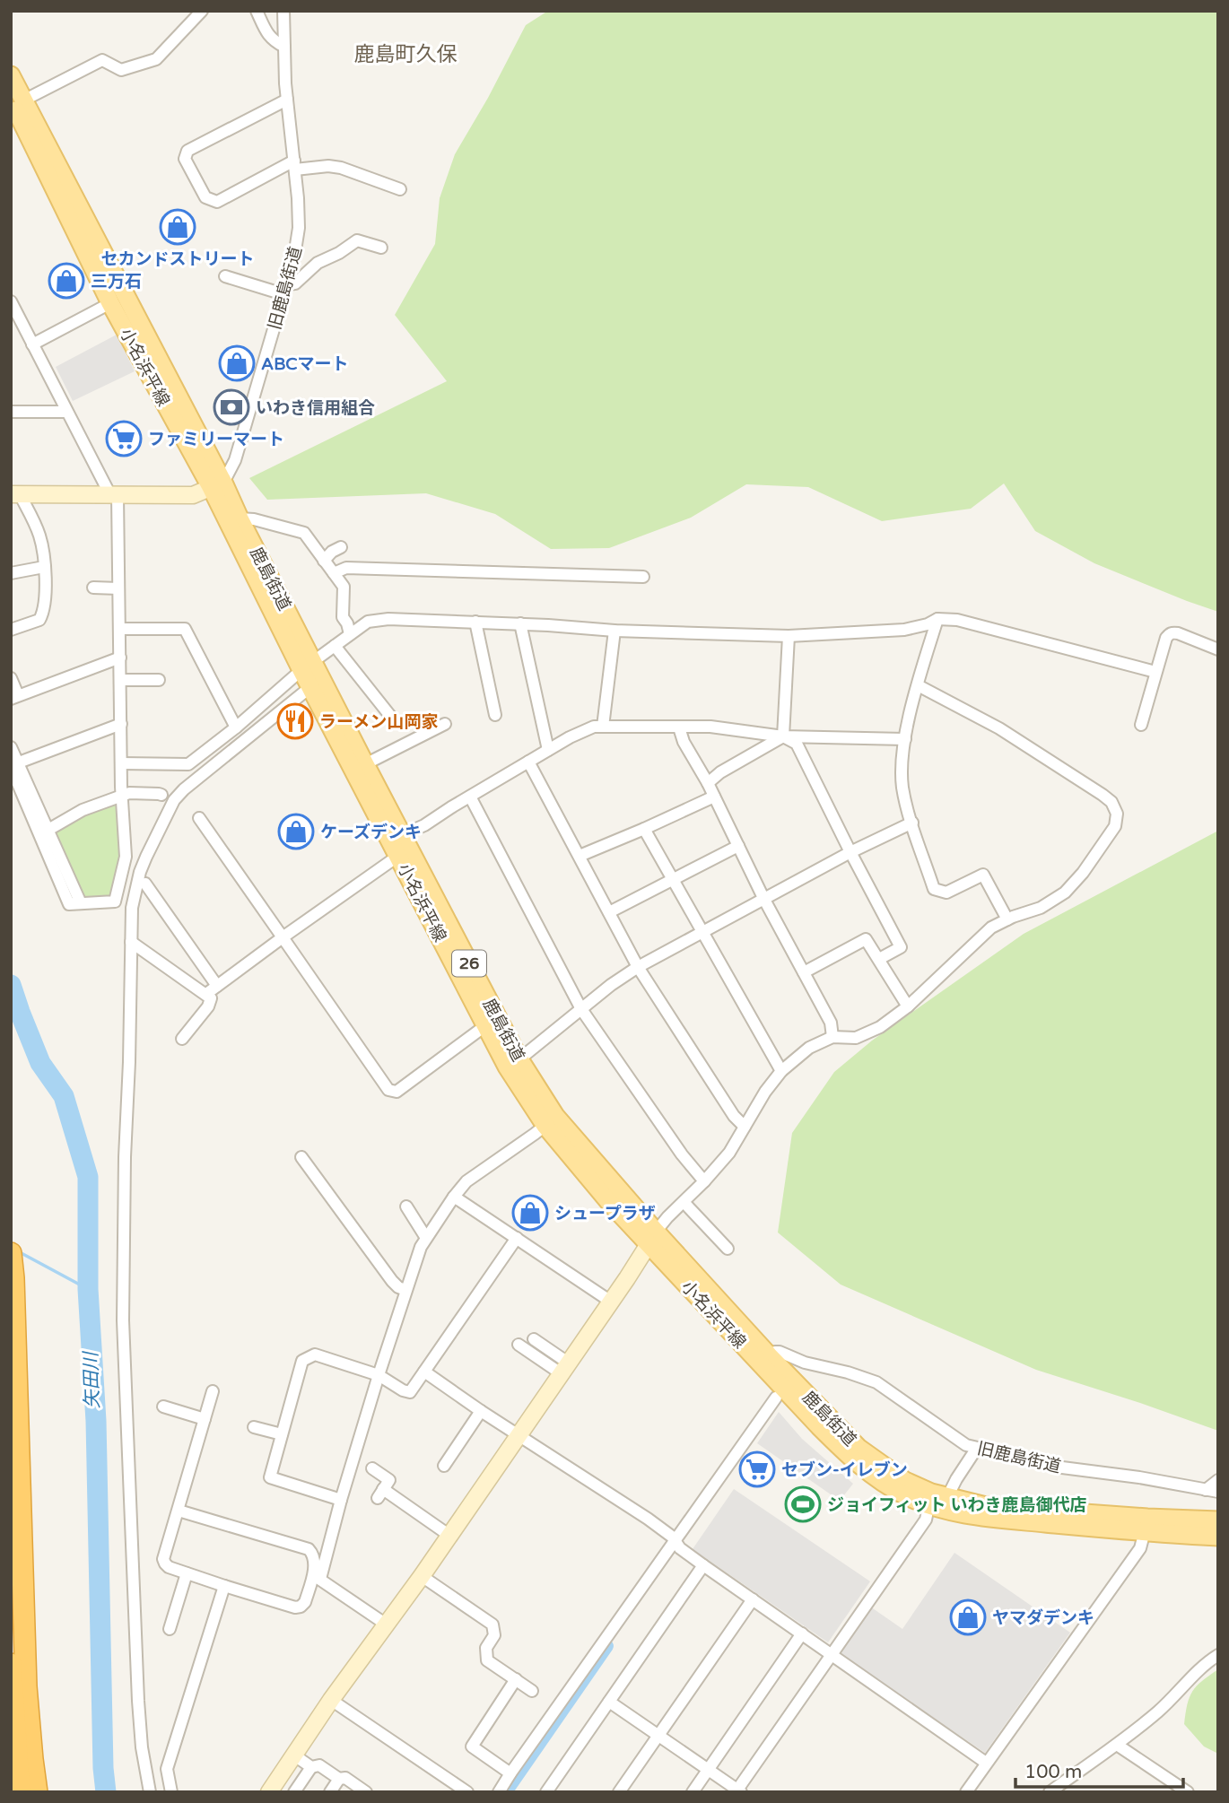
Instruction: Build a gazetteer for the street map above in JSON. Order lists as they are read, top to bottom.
{
  "streets": {
    "main road": ["小名浜平線", "鹿島街道", "26"],
    "street": ["旧鹿島街道"]
  },
  "crossings": [
    ["旧鹿島街道", "小名浜平線"],
    ["旧鹿島街道", "鹿島街道"],
    ["小名浜平線", "鹿島街道"],
    ["小名浜平線", "26"]
  ],
  "districts": ["鹿島町久保"],
  "water": ["矢田川"],
  "places": {
    "shop": [
      "セカンドストリート",
      "三万石",
      "ABCマート",
      "ケーズデンキ",
      "シュープラザ",
      "ヤマダデンキ"
    ],
    "bank": ["いわき信用組合"],
    "supermarket": ["ファミリーマート", "セブン-イレブン"],
    "restaurant": ["ラーメン山岡家"],
    "sports": ["ジョイフィット いわき鹿島御代店"]
  },
  "scale_bar": "100 m"
}
